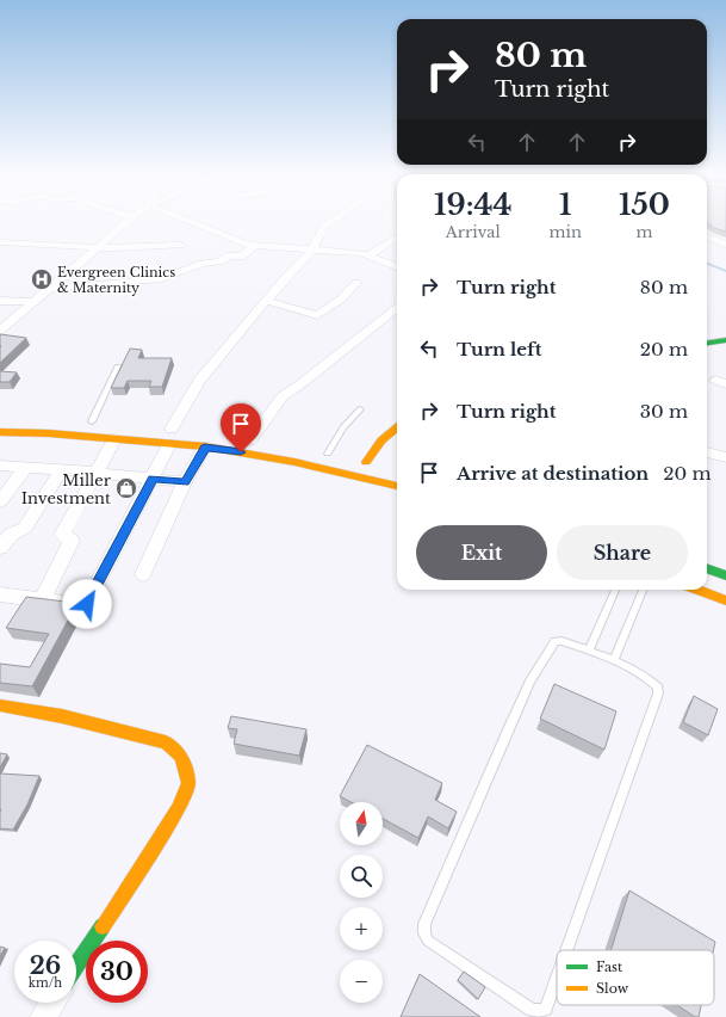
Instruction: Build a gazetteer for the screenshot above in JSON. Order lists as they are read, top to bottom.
{
  "places": {
    "hospital": ["Evergreen Clinics & Maternity"],
    "shop": ["Miller Investment"]
  },
  "legend": ["Fast", "Slow"],
  "north": "top",
  "page": {
    "turn": ["80 m", "Turn right"],
    "eta": [
      "19:44",
      "Arrival",
      "1",
      "min",
      "150",
      "m"
    ],
    "list": [
      {
        "name": "Turn right",
        "value": "80 m"
      },
      {
        "name": "Turn left",
        "value": "20 m"
      },
      {
        "name": "Turn right",
        "value": "30 m"
      },
      {
        "name": "Arrive at destination",
        "value": "20 m"
      }
    ],
    "buttons": ["Exit", "Share"],
    "map_buttons": ["+", "−"],
    "speed": "26 km/h",
    "limit": "30"
  }
}
